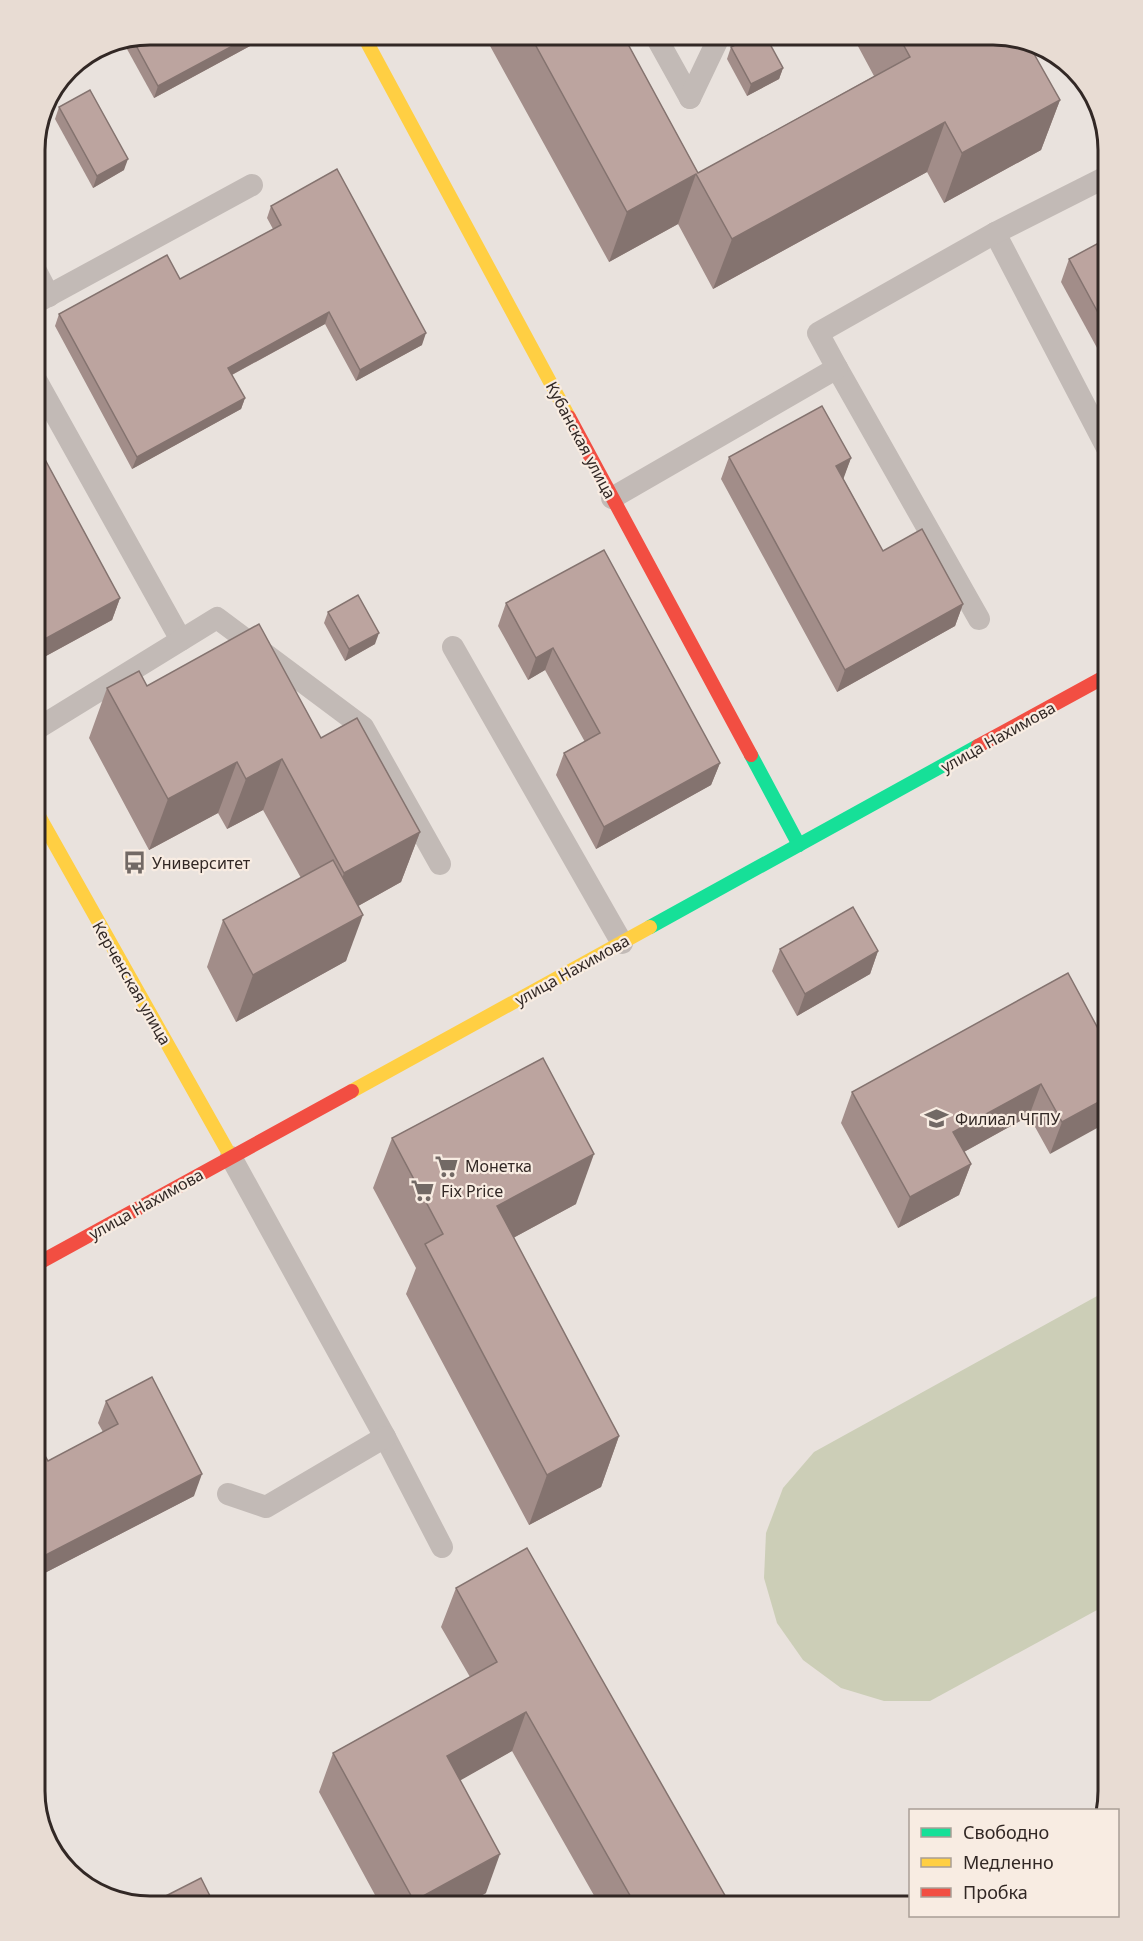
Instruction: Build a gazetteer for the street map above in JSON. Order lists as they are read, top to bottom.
{
  "streets": {
    "street": ["Кубанская улица", "улица Нахимова", "Керченская улица"]
  },
  "crossings": [
    ["Кубанская улица", "улица Нахимова"],
    ["улица Нахимова", "Керченская улица"]
  ],
  "places": {
    "bus stop": ["Университет"],
    "school or university": ["Филиал ЧГПУ"],
    "supermarket": ["Монетка", "Fix Price"]
  },
  "legend": ["Свободно", "Медленно", "Пробка"]
}
